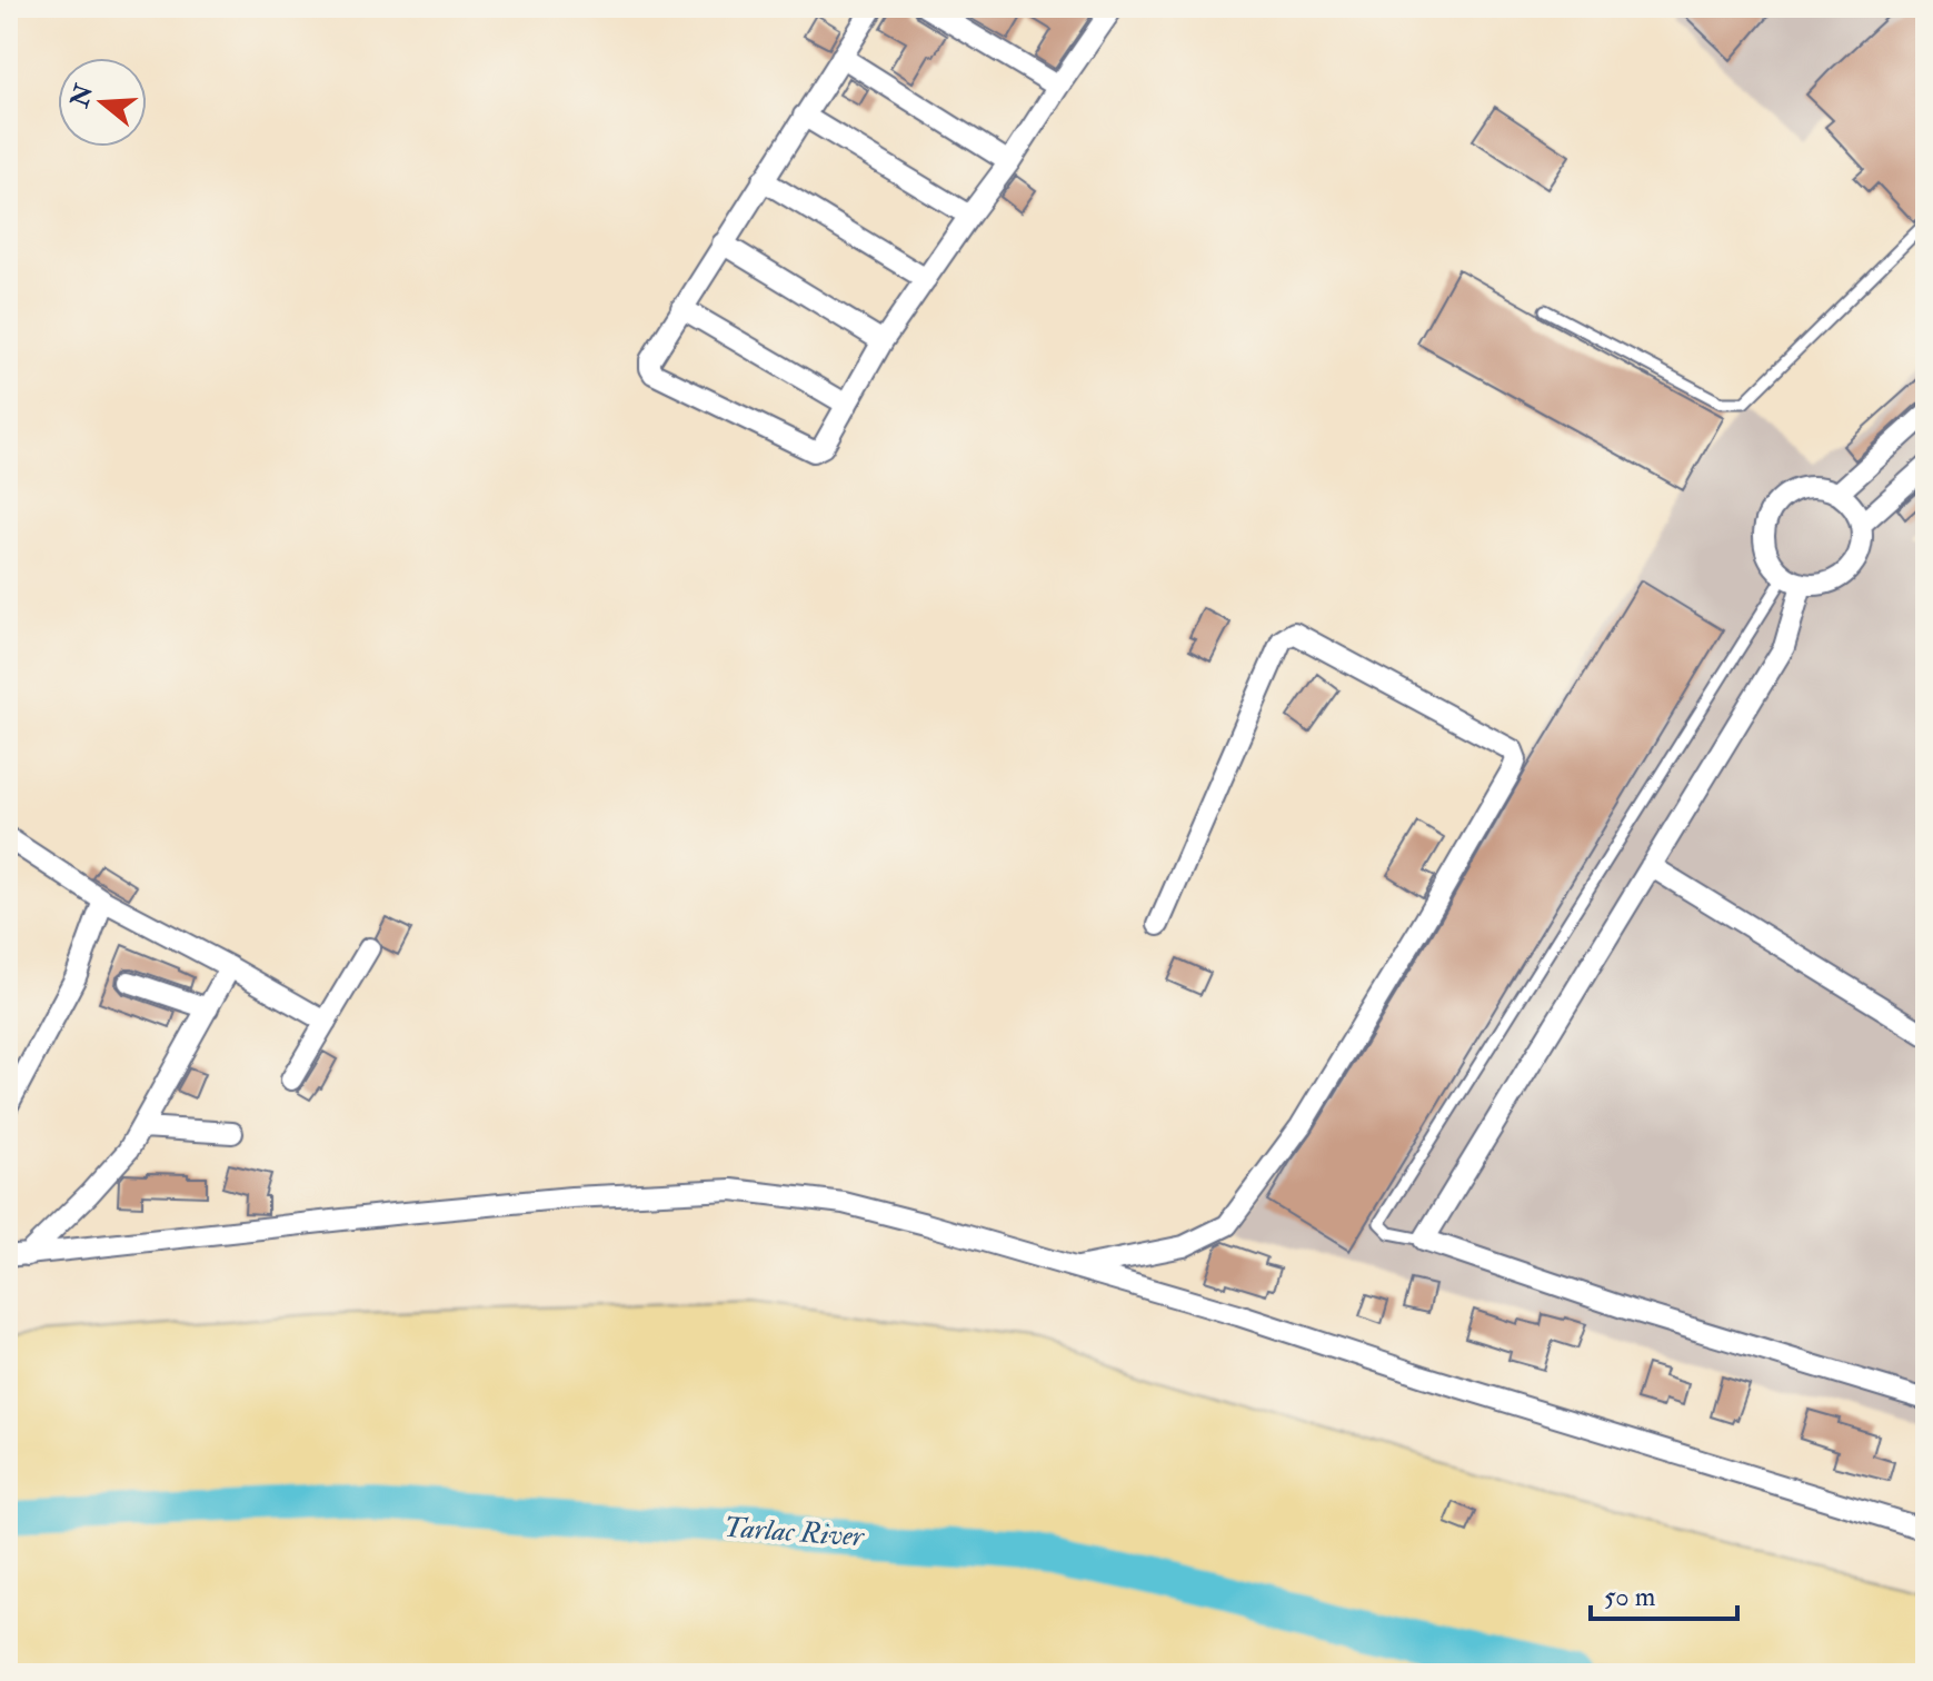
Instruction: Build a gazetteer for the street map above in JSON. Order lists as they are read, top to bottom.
{
  "water": ["Tarlac River"],
  "scale_bar": "50 m",
  "north": "left"
}
